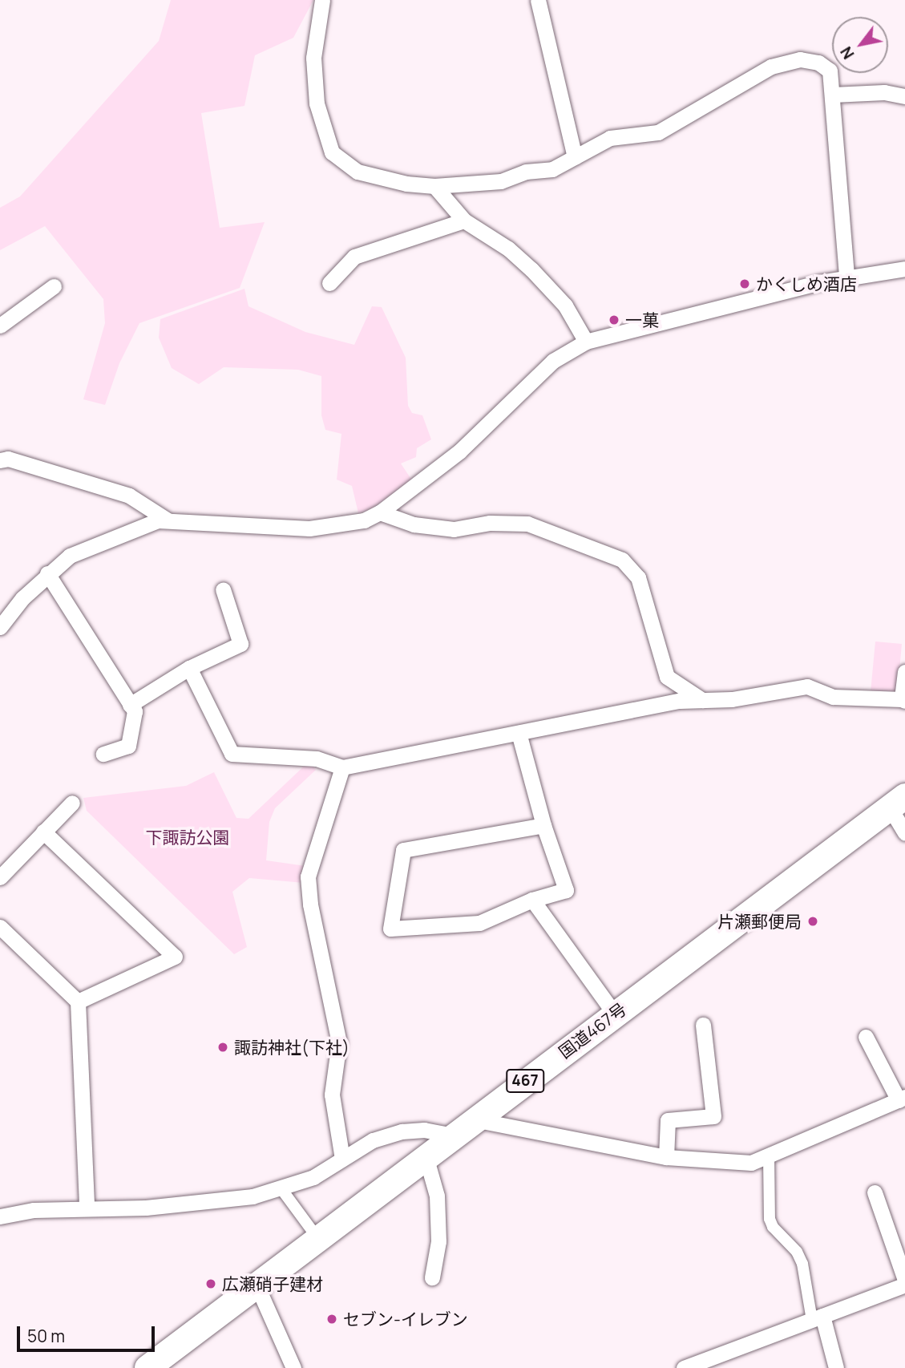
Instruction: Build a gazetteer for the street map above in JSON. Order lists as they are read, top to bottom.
{
  "streets": {
    "highway": ["国道467号", "467"]
  },
  "parks": ["下諏訪公園"],
  "places": [
    "かくしめ酒店",
    "一菓",
    "片瀬郵便局",
    "諏訪神社(下社)",
    "広瀬硝子建材",
    "セブン-イレブン"
  ],
  "scale_bar": "50 m",
  "north": "bottom left"
}
